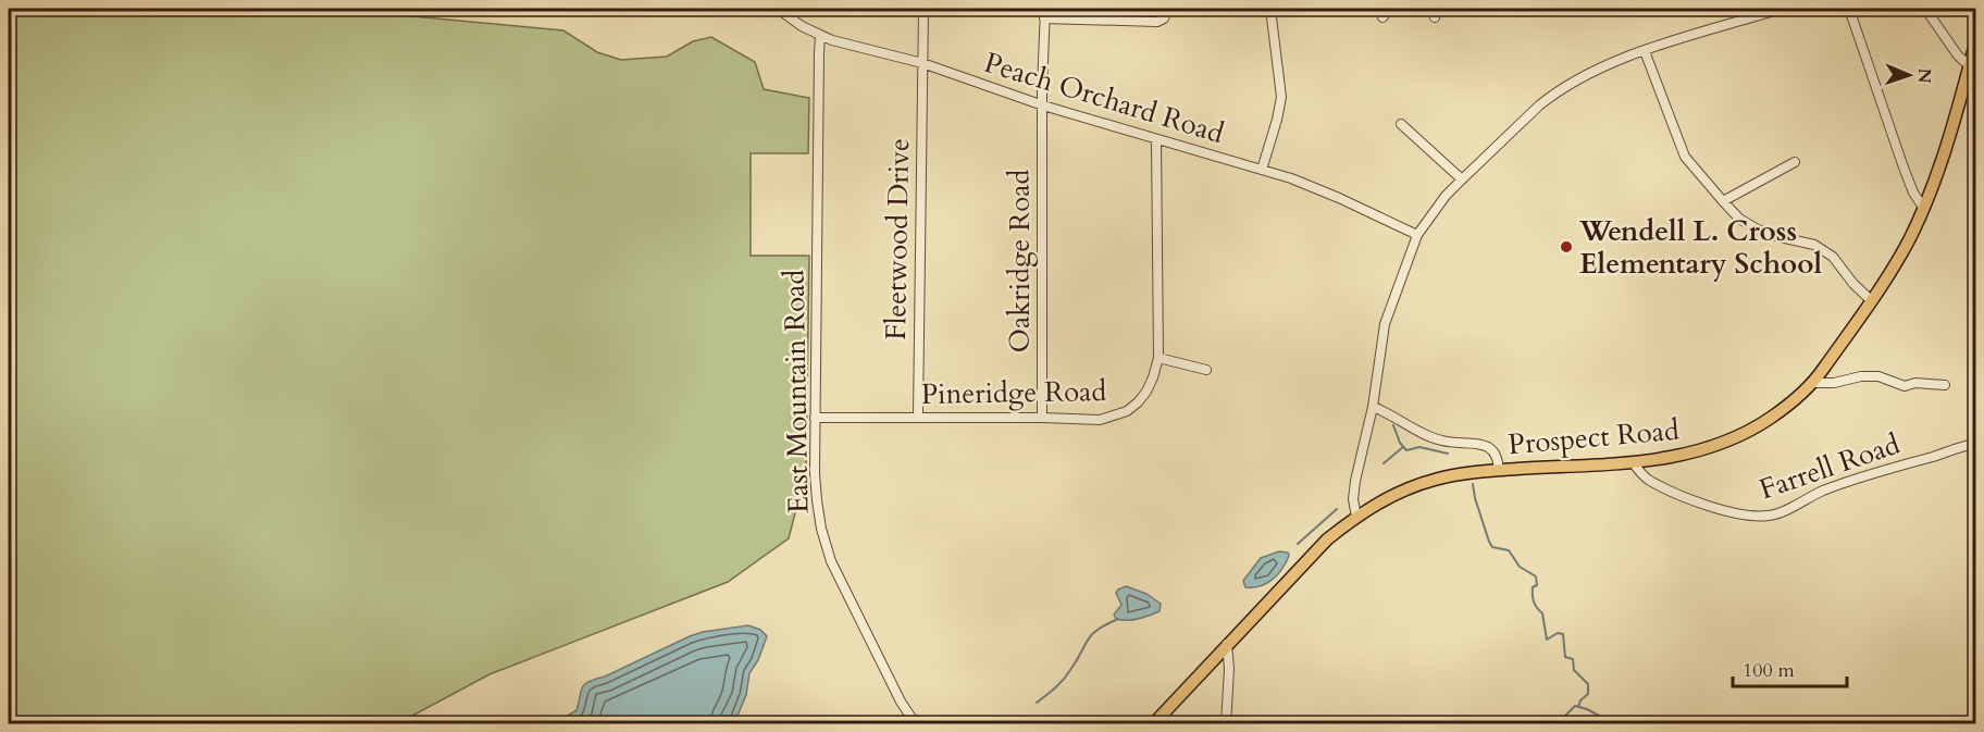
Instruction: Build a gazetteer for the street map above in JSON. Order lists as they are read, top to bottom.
{
  "streets": {
    "main road": ["Prospect Road"],
    "street": [
      "Peach Orchard Road",
      "Fleetwood Drive",
      "Oakridge Road",
      "East Mountain Road",
      "Pineridge Road",
      "Farrell Road"
    ]
  },
  "crossings": [
    ["Peach Orchard Road", "Fleetwood Drive"],
    ["Peach Orchard Road", "Oakridge Road"],
    ["Peach Orchard Road", "East Mountain Road"],
    ["Peach Orchard Road", "Pineridge Road"],
    ["Fleetwood Drive", "Pineridge Road"],
    ["Oakridge Road", "Pineridge Road"],
    ["East Mountain Road", "Pineridge Road"],
    ["Prospect Road", "Farrell Road"]
  ],
  "places": ["Wendell L. Cross Elementary School"],
  "scale_bar": "100 m",
  "north": "right"
}
